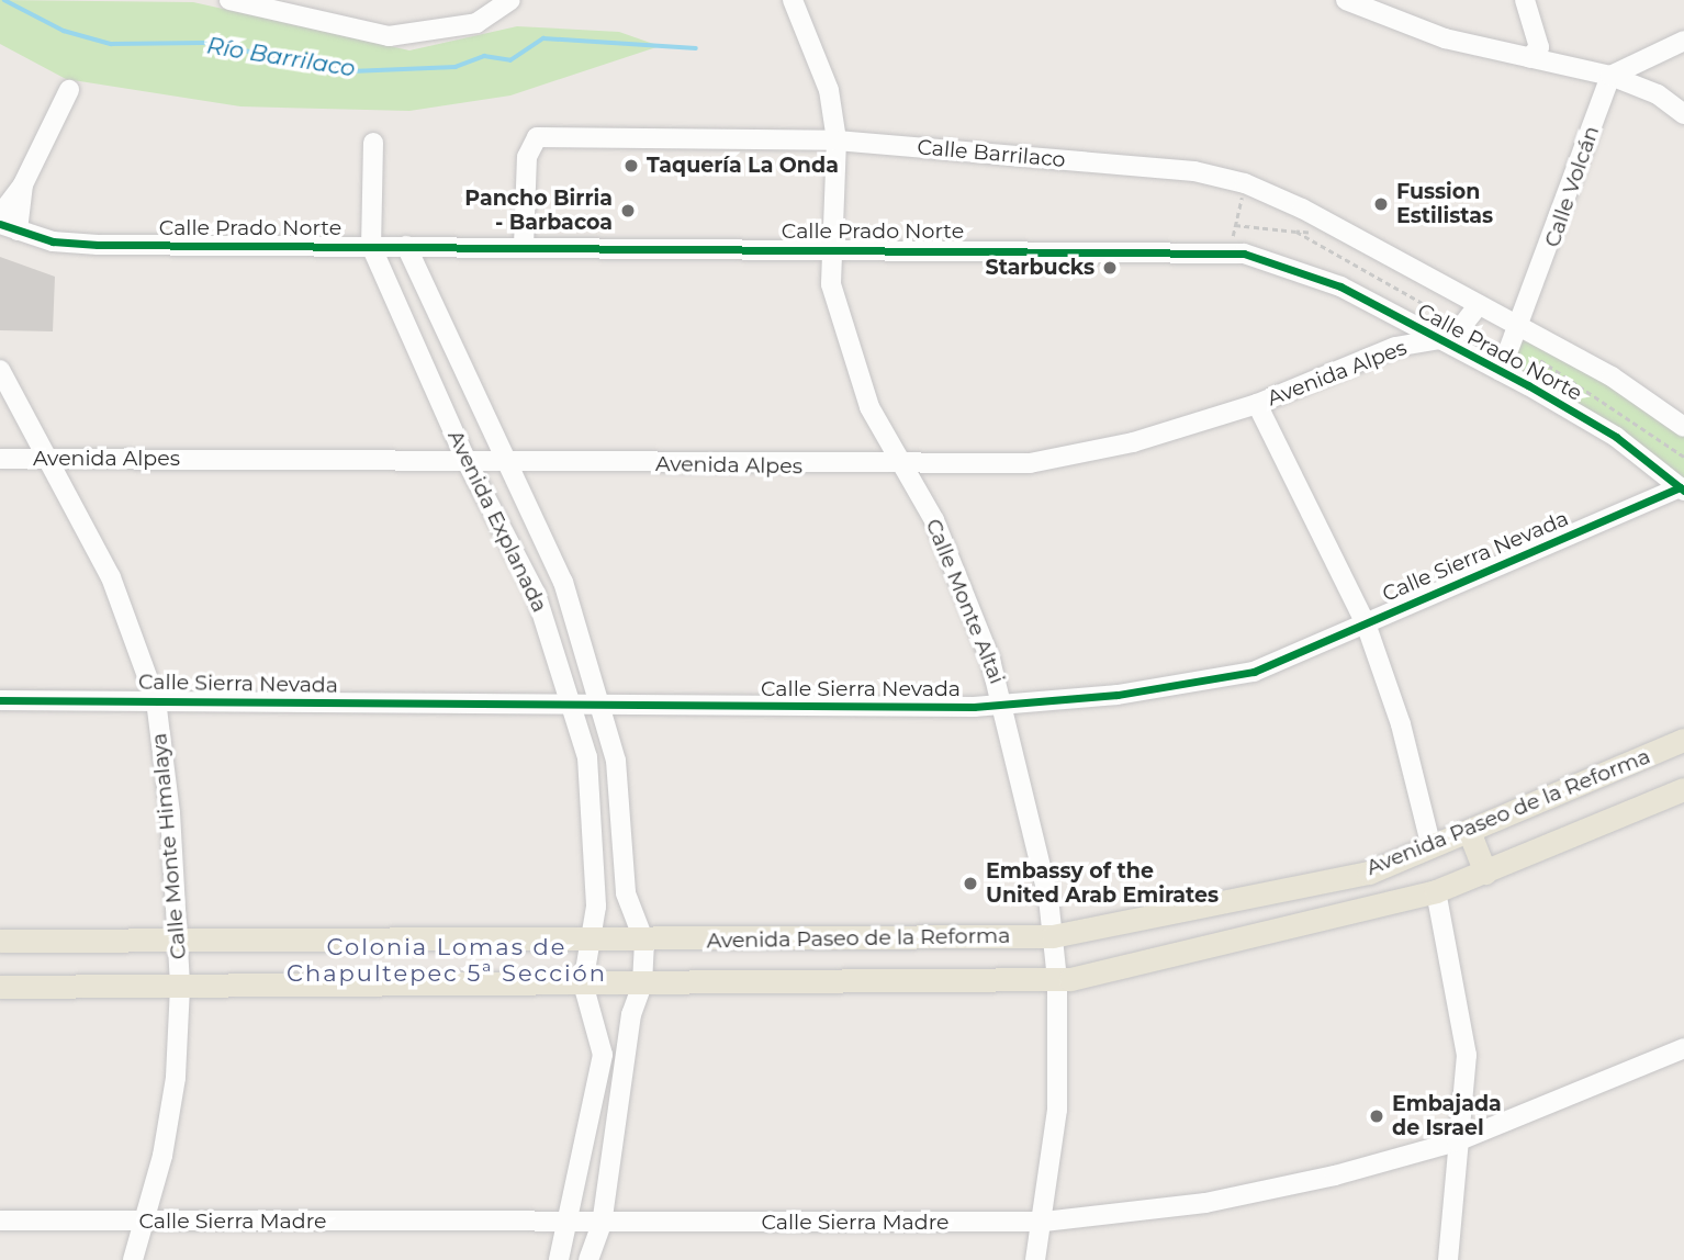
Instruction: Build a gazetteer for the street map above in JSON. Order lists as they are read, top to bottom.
{
  "streets": {
    "main road": ["Avenida Paseo de la Reforma"],
    "street": [
      "Calle Barrilaco",
      "Calle Volcán",
      "Calle Prado Norte",
      "Avenida Alpes",
      "Avenida Explanada",
      "Calle Sierra Nevada",
      "Calle Monte Altai",
      "Calle Monte Himalaya",
      "Calle Sierra Madre"
    ]
  },
  "crossings": [
    ["Calle Barrilaco", "Calle Volcán"],
    ["Calle Barrilaco", "Calle Prado Norte"],
    ["Calle Barrilaco", "Calle Monte Altai"],
    ["Calle Volcán", "Calle Prado Norte"],
    ["Calle Prado Norte", "Avenida Alpes"],
    ["Calle Prado Norte", "Avenida Explanada"],
    ["Calle Prado Norte", "Calle Sierra Nevada"],
    ["Calle Prado Norte", "Calle Monte Altai"],
    ["Avenida Alpes", "Avenida Explanada"],
    ["Avenida Alpes", "Calle Monte Altai"],
    ["Avenida Alpes", "Calle Monte Himalaya"],
    ["Avenida Explanada", "Calle Sierra Nevada"],
    ["Avenida Explanada", "Avenida Paseo de la Reforma"],
    ["Avenida Explanada", "Calle Sierra Madre"],
    ["Calle Sierra Nevada", "Calle Monte Altai"],
    ["Calle Sierra Nevada", "Calle Monte Himalaya"],
    ["Calle Monte Altai", "Avenida Paseo de la Reforma"],
    ["Calle Monte Altai", "Calle Sierra Madre"],
    ["Avenida Paseo de la Reforma", "Calle Monte Himalaya"],
    ["Calle Monte Himalaya", "Calle Sierra Madre"]
  ],
  "districts": ["Colonia Lomas de Chapultepec 5ª Sección"],
  "water": ["Río Barrilaco"],
  "places": [
    "Taquería La Onda",
    "Fussion Estilistas",
    "Pancho Birria - Barbacoa",
    "Starbucks",
    "Embassy of the United Arab Emirates",
    "Embajada de Israel"
  ]
}
